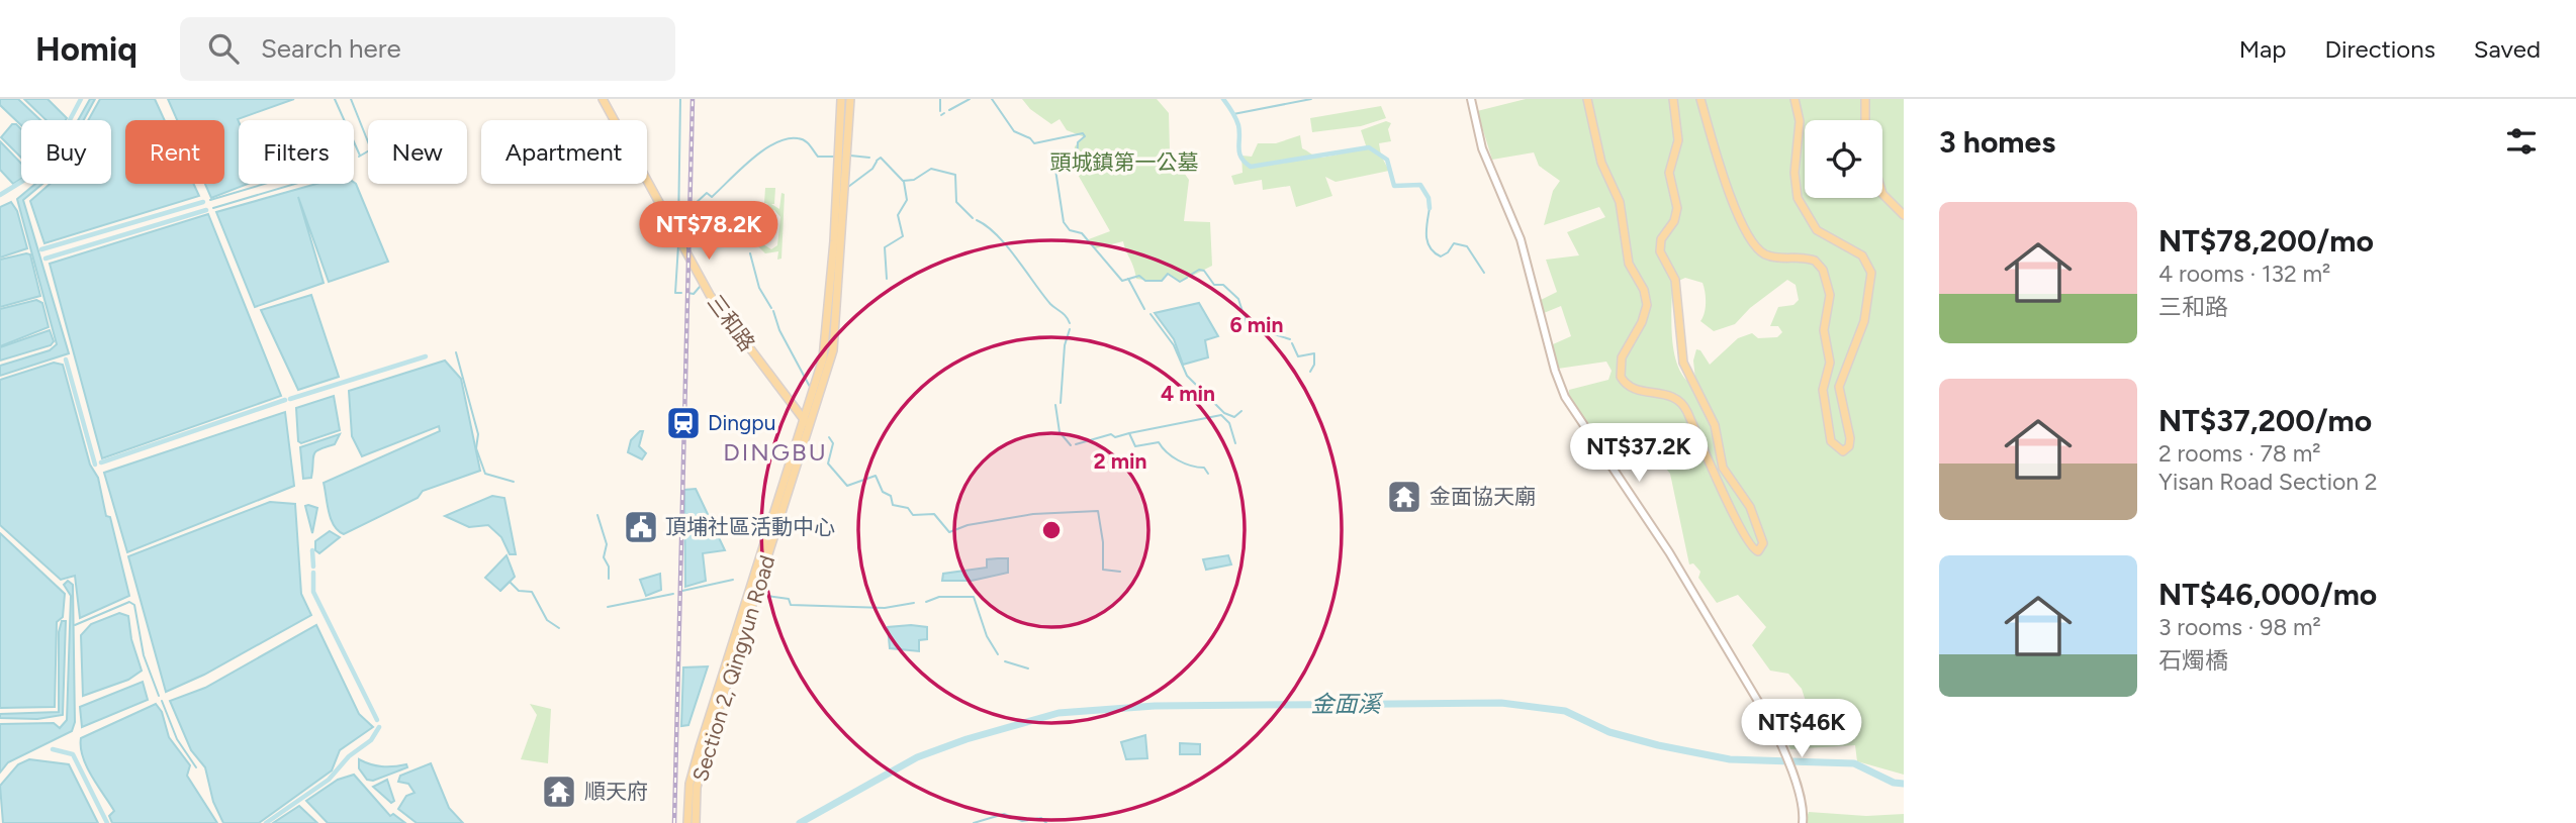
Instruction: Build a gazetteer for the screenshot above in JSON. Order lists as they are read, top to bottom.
{
  "streets": {
    "main road": ["三和路", "Section 2, Qingyun Road"]
  },
  "crossings": [
    ["三和路", "Section 2, Qingyun Road"]
  ],
  "districts": ["DINGBU"],
  "water": ["金面溪"],
  "parks": ["頭城鎮第一公墓"],
  "places": {
    "station": ["Dingpu"],
    "temple": ["金面協天廟", "順天府"],
    "public building": ["頂埔社區活動中心"]
  },
  "page": {
    "header": "Homiq",
    "search": "Search here",
    "nav": ["Map", "Directions", "Saved"],
    "heading": "3 homes",
    "chip": [
      "Buy",
      "Rent",
      "Filters",
      "New",
      "Apartment"
    ],
    "list": [
      {
        "name": "NT$78,200/mo",
        "note": "4 rooms · 132 m² · 三和路"
      },
      {
        "name": "NT$37,200/mo",
        "note": "2 rooms · 78 m² · Yisan Road Section 2"
      },
      {
        "name": "NT$46,000/mo",
        "note": "3 rooms · 98 m² · 石燭橋"
      }
    ],
    "price": ["NT$78.2K", "NT$37.2K", "NT$46K"]
  },
  "rings": ["6 min", "4 min", "2 min"]
}
